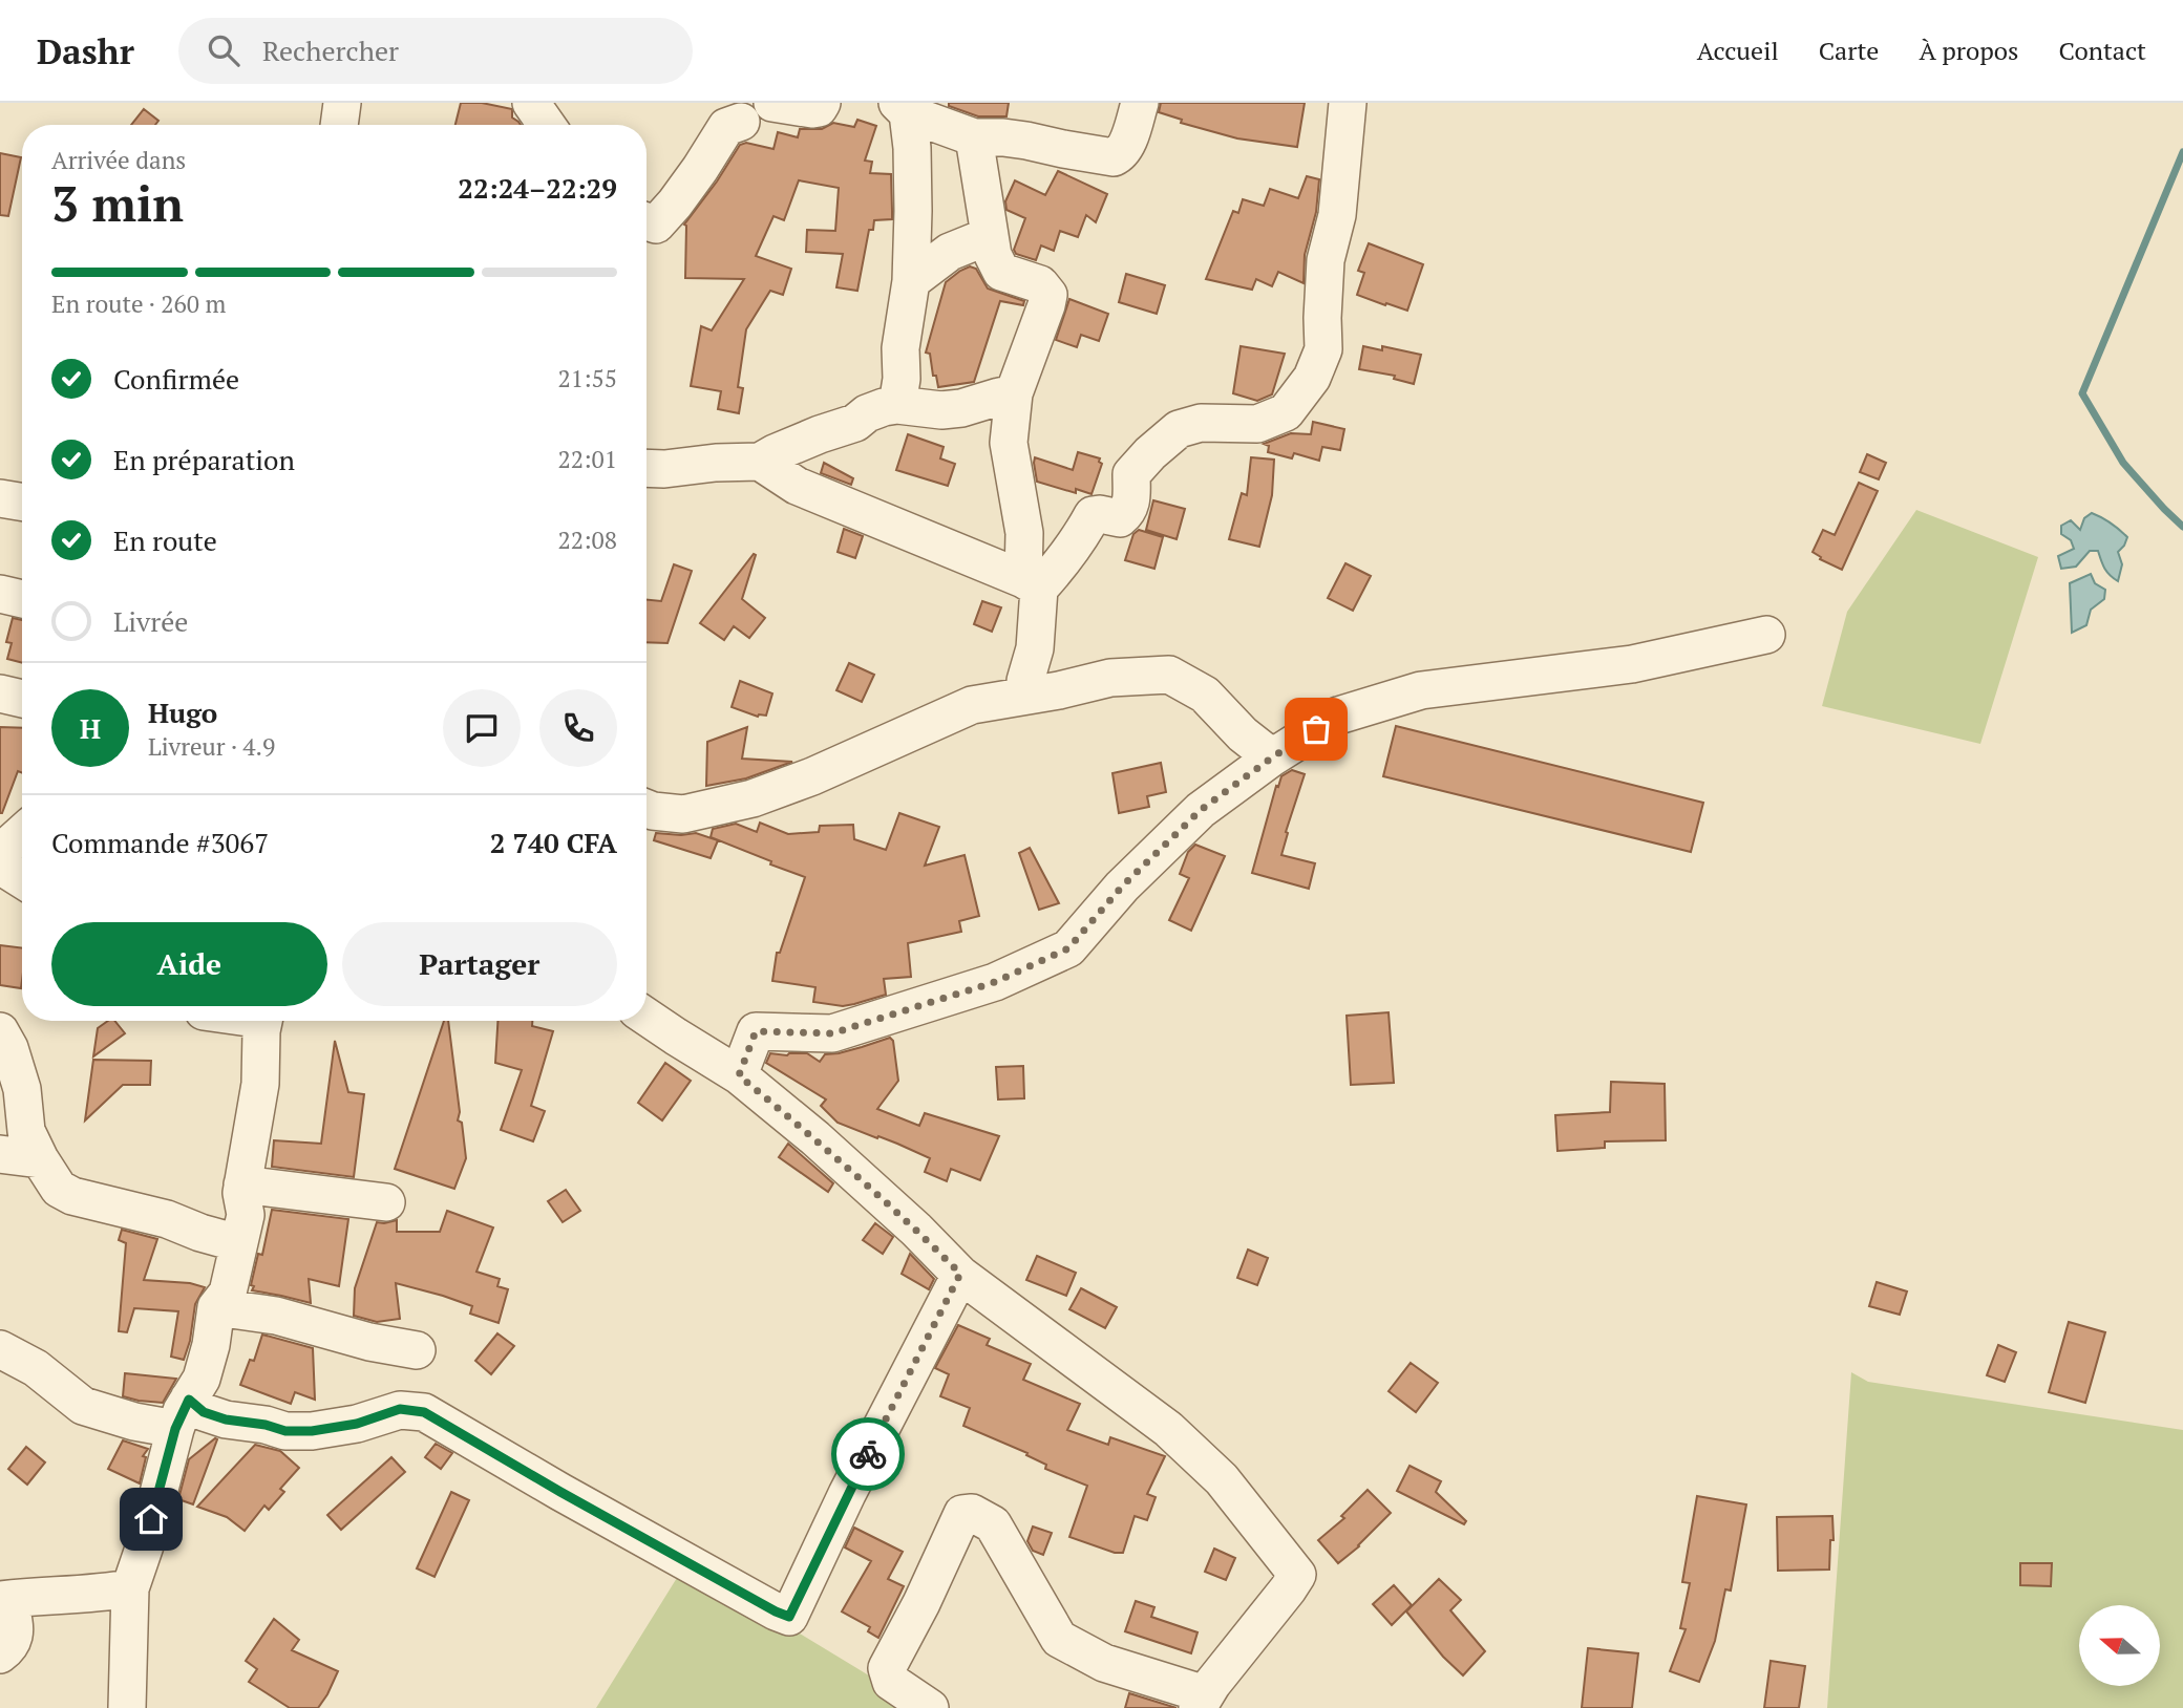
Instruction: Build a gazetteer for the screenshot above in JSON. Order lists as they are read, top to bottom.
{
  "north": "left",
  "page": {
    "header": "Dashr",
    "search": "Rechercher",
    "nav": [
      "Accueil",
      "Carte",
      "À propos",
      "Contact"
    ],
    "heading": ["3 min", "Arrivée dans", "22:24–22:29"],
    "panel": [
      "Hugo",
      "Livreur · 4.9",
      "Commande #3067",
      "2 740 CFA"
    ],
    "bar": "En route · 260 m",
    "list": [
      ["Confirmée", "21:55"],
      ["En préparation", "22:01"],
      ["En route", "22:08"],
      "Livrée"
    ],
    "round": "H",
    "buttons": ["Aide", "Partager"]
  }
}
